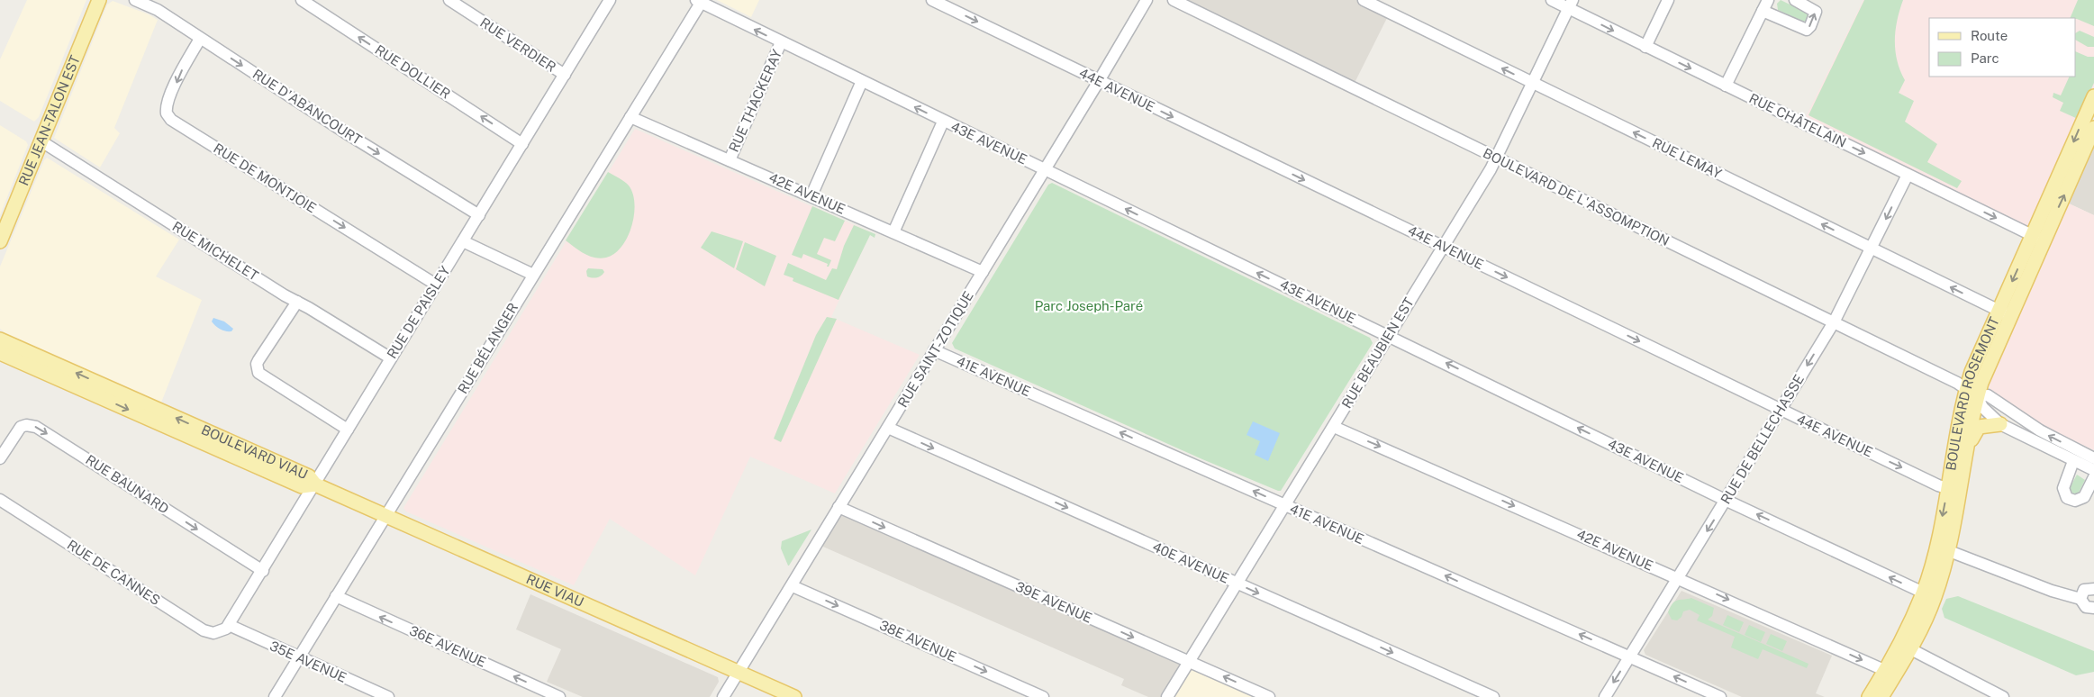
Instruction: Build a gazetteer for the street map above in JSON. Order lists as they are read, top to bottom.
{
  "streets": {
    "main road": [
      "RUE JEAN-TALON EST",
      "BOULEVARD ROSEMONT",
      "BOULEVARD VIAU",
      "RUE VIAU"
    ],
    "street": [
      "RUE VERDIER",
      "RUE DOLLIER",
      "44E AVENUE",
      "RUE THACKERAY",
      "RUE D'ABANCOURT",
      "RUE CHÂTELAIN",
      "43E AVENUE",
      "RUE LEMAY",
      "RUE DE MONTJOIE",
      "42E AVENUE",
      "BOULEVARD DE L'ASSOMPTION",
      "RUE MICHELET",
      "RUE DE PAISLEY",
      "RUE BÉLANGER",
      "RUE SAINT-ZOTIQUE",
      "RUE BEAUBIEN EST",
      "41E AVENUE",
      "RUE DE BELLECHASSE",
      "RUE BAUNARD",
      "40E AVENUE",
      "RUE DE CANNES",
      "39E AVENUE",
      "38E AVENUE",
      "36E AVENUE",
      "35E AVENUE"
    ]
  },
  "crossings": [
    ["RUE VERDIER", "RUE DE PAISLEY"],
    ["RUE DOLLIER", "RUE DE PAISLEY"],
    ["44E AVENUE", "RUE SAINT-ZOTIQUE"],
    ["44E AVENUE", "RUE BEAUBIEN EST"],
    ["44E AVENUE", "BOULEVARD ROSEMONT"],
    ["44E AVENUE", "RUE DE BELLECHASSE"],
    ["RUE THACKERAY", "43E AVENUE"],
    ["RUE THACKERAY", "42E AVENUE"],
    ["RUE D'ABANCOURT", "RUE DE MONTJOIE"],
    ["RUE D'ABANCOURT", "RUE DE PAISLEY"],
    ["RUE JEAN-TALON EST", "RUE MICHELET"],
    ["RUE CHÂTELAIN", "RUE BEAUBIEN EST"],
    ["RUE CHÂTELAIN", "BOULEVARD ROSEMONT"],
    ["RUE CHÂTELAIN", "RUE DE BELLECHASSE"],
    ["43E AVENUE", "RUE BÉLANGER"],
    ["43E AVENUE", "RUE SAINT-ZOTIQUE"],
    ["43E AVENUE", "RUE BEAUBIEN EST"],
    ["43E AVENUE", "BOULEVARD ROSEMONT"],
    ["43E AVENUE", "RUE DE BELLECHASSE"],
    ["RUE LEMAY", "RUE BEAUBIEN EST"],
    ["RUE LEMAY", "BOULEVARD ROSEMONT"],
    ["RUE LEMAY", "RUE DE BELLECHASSE"],
    ["RUE DE MONTJOIE", "RUE DE PAISLEY"],
    ["42E AVENUE", "RUE BÉLANGER"],
    ["42E AVENUE", "RUE SAINT-ZOTIQUE"],
    ["42E AVENUE", "RUE BEAUBIEN EST"],
    ["42E AVENUE", "BOULEVARD ROSEMONT"],
    ["42E AVENUE", "RUE DE BELLECHASSE"],
    ["BOULEVARD DE L'ASSOMPTION", "RUE BEAUBIEN EST"],
    ["BOULEVARD DE L'ASSOMPTION", "BOULEVARD ROSEMONT"],
    ["BOULEVARD DE L'ASSOMPTION", "RUE DE BELLECHASSE"],
    ["RUE MICHELET", "RUE DE PAISLEY"],
    ["RUE DE PAISLEY", "BOULEVARD VIAU"],
    ["RUE DE PAISLEY", "RUE BAUNARD"],
    ["RUE DE PAISLEY", "RUE DE CANNES"],
    ["RUE DE PAISLEY", "RUE VIAU"],
    ["RUE DE PAISLEY", "35E AVENUE"],
    ["RUE BÉLANGER", "RUE VIAU"],
    ["RUE BÉLANGER", "36E AVENUE"],
    ["RUE BÉLANGER", "35E AVENUE"],
    ["RUE SAINT-ZOTIQUE", "41E AVENUE"],
    ["RUE SAINT-ZOTIQUE", "40E AVENUE"],
    ["RUE SAINT-ZOTIQUE", "RUE VIAU"],
    ["RUE SAINT-ZOTIQUE", "39E AVENUE"],
    ["RUE SAINT-ZOTIQUE", "38E AVENUE"],
    ["RUE BEAUBIEN EST", "41E AVENUE"],
    ["RUE BEAUBIEN EST", "40E AVENUE"],
    ["RUE BEAUBIEN EST", "39E AVENUE"],
    ["41E AVENUE", "RUE DE BELLECHASSE"],
    ["BOULEVARD VIAU", "RUE VIAU"],
    ["RUE DE CANNES", "35E AVENUE"]
  ],
  "one_way": [
    "RUE DOLLIER",
    "44E AVENUE",
    "RUE D'ABANCOURT",
    "RUE CHÂTELAIN",
    "43E AVENUE",
    "RUE LEMAY",
    "RUE DE MONTJOIE",
    "42E AVENUE",
    "41E AVENUE",
    "RUE DE BELLECHASSE",
    "RUE BAUNARD",
    "40E AVENUE",
    "38E AVENUE",
    "36E AVENUE"
  ],
  "parks": ["Parc Joseph-Paré"],
  "legend": ["Route", "Parc"]
}
